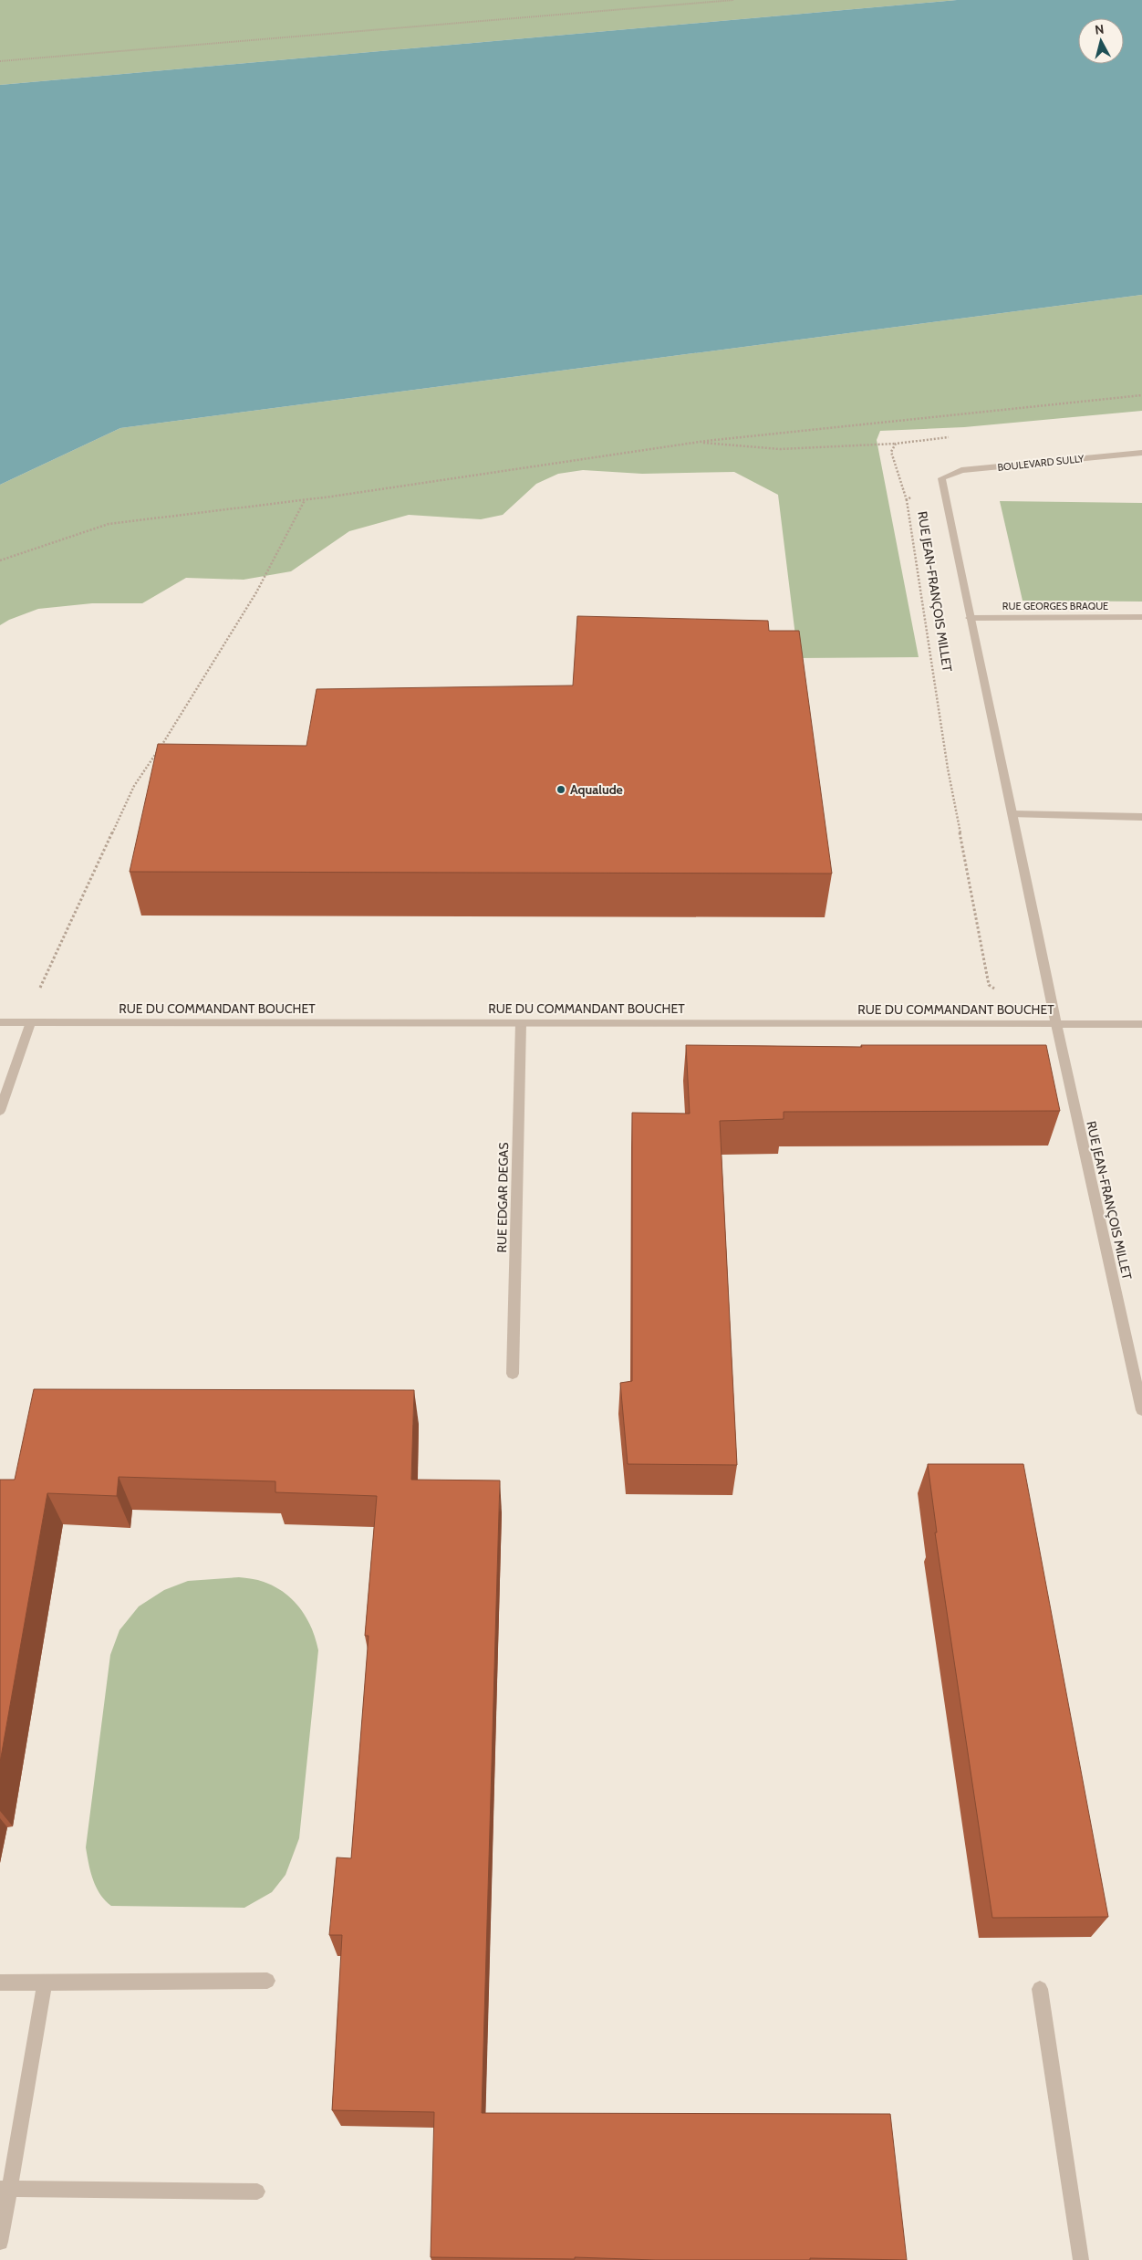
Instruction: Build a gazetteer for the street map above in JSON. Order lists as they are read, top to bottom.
{
  "streets": {
    "street": [
      "BOULEVARD SULLY",
      "RUE JEAN-FRANÇOIS MILLET",
      "RUE GEORGES BRAQUE",
      "RUE DU COMMANDANT BOUCHET",
      "RUE EDGAR DEGAS"
    ]
  },
  "crossings": [
    ["BOULEVARD SULLY", "RUE JEAN-FRANÇOIS MILLET"],
    ["RUE JEAN-FRANÇOIS MILLET", "RUE GEORGES BRAQUE"],
    ["RUE JEAN-FRANÇOIS MILLET", "RUE DU COMMANDANT BOUCHET"],
    ["RUE DU COMMANDANT BOUCHET", "RUE EDGAR DEGAS"]
  ],
  "places": ["Aqualude"],
  "north": "top"
}
